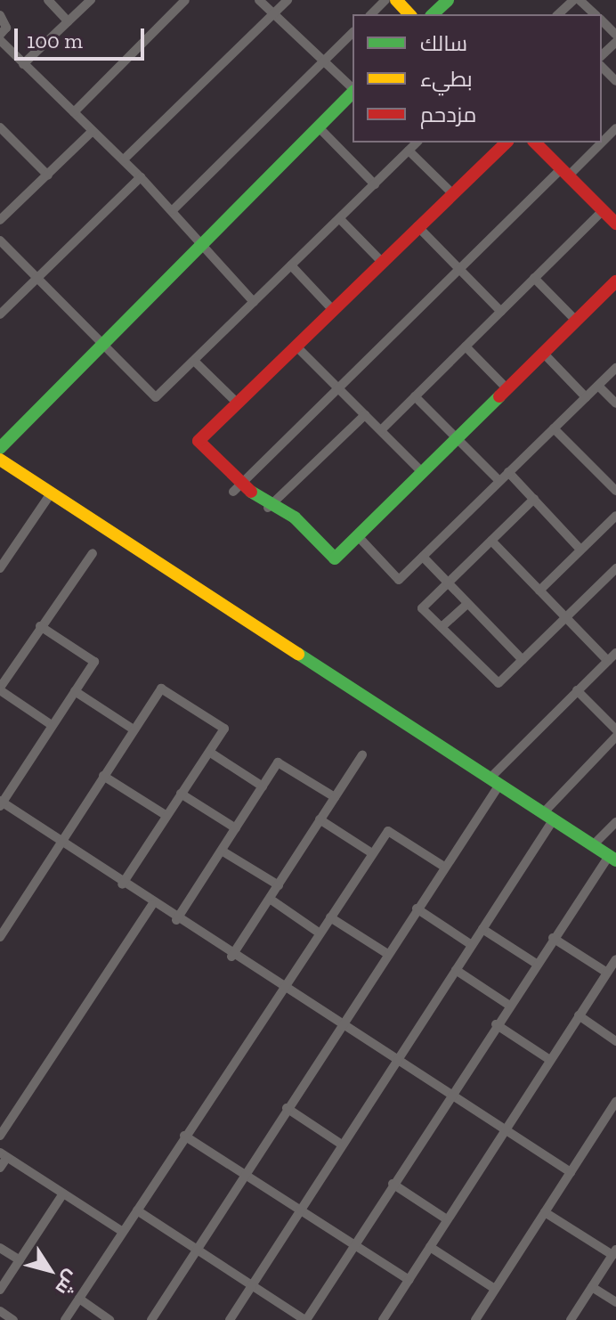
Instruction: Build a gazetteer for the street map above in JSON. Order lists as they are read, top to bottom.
{
  "legend": ["سالك", "بطيء", "مزدحم"],
  "scale_bar": "100 m",
  "north": "bottom right"
}
